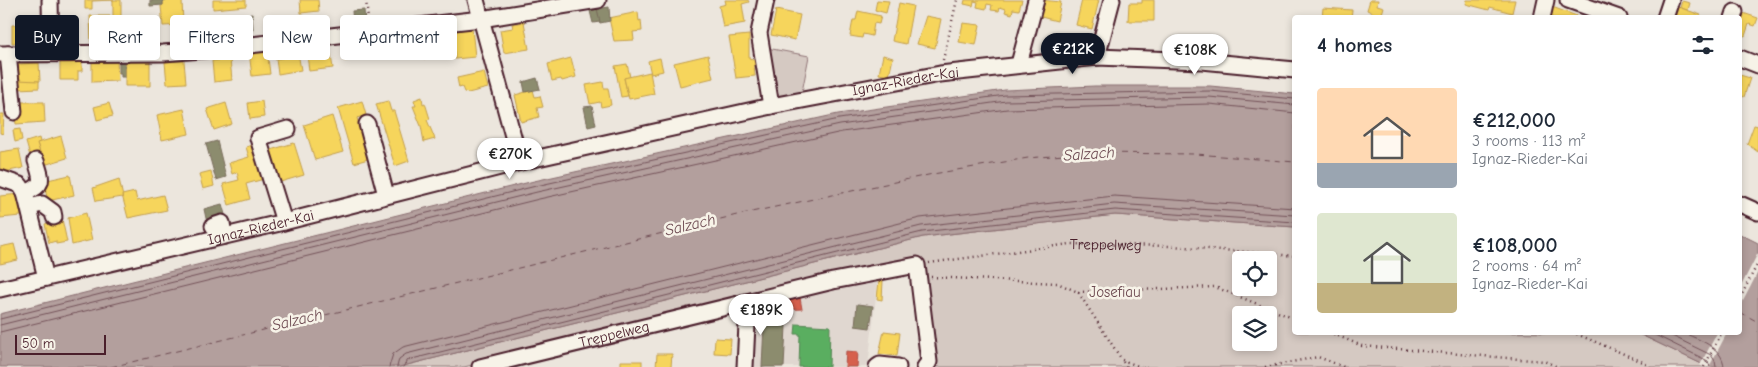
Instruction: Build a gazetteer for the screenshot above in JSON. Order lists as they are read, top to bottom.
{
  "streets": {
    "street": ["Ignaz-Rieder-Kai", "Treppelweg"]
  },
  "water": ["Salzach"],
  "parks": ["Josefiau"],
  "scale_bar": "50 m",
  "page": {
    "chip": [
      "Buy",
      "Rent",
      "Filters",
      "New",
      "Apartment"
    ],
    "heading": "4 homes",
    "price": [
      "€212K",
      "€108K",
      "€270K",
      "€189K"
    ],
    "list": [
      {
        "name": "€212,000",
        "note": "3 rooms · 113 m² · Ignaz-Rieder-Kai"
      },
      {
        "name": "€108,000",
        "note": "2 rooms · 64 m² · Ignaz-Rieder-Kai"
      }
    ],
    "scale": "50 m"
  }
}
